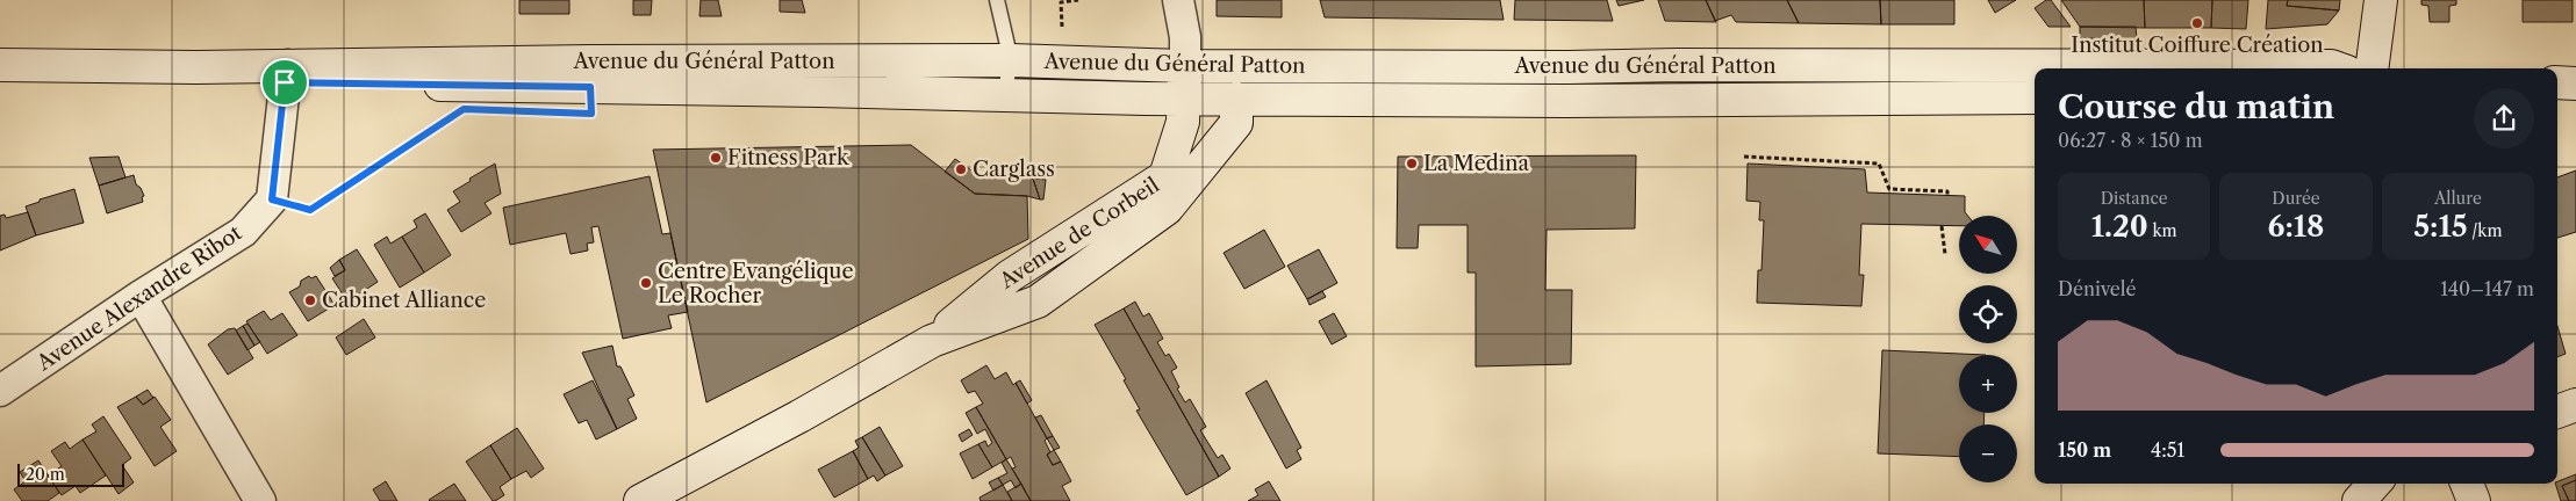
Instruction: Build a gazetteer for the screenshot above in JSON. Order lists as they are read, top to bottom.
{
  "streets": {
    "main road": ["Avenue du Général Patton", "Avenue de Corbeil"],
    "street": ["Avenue Alexandre Ribot"]
  },
  "crossings": [
    ["Avenue du Général Patton", "Avenue de Corbeil"]
  ],
  "places": [
    "Institut Coiffure Création",
    "Fitness Park",
    "La Medina",
    "Carglass",
    "Centre Evangélique Le Rocher",
    "Cabinet Alliance"
  ],
  "scale_bar": "20 m",
  "north": "top left",
  "page": {
    "heading": ["Course du matin", "06:27 · 8 × 150 m"],
    "stats": [
      ["Distance", "1.20 km"],
      ["Durée", "6:18"],
      ["Allure", "5:15 /km"]
    ],
    "map_buttons": ["+", "−"],
    "chart": ["Dénivelé", "140–147 m"],
    "list": [
      {
        "name": "150 m",
        "note": "4:51"
      }
    ],
    "scale": "20 m"
  }
}
